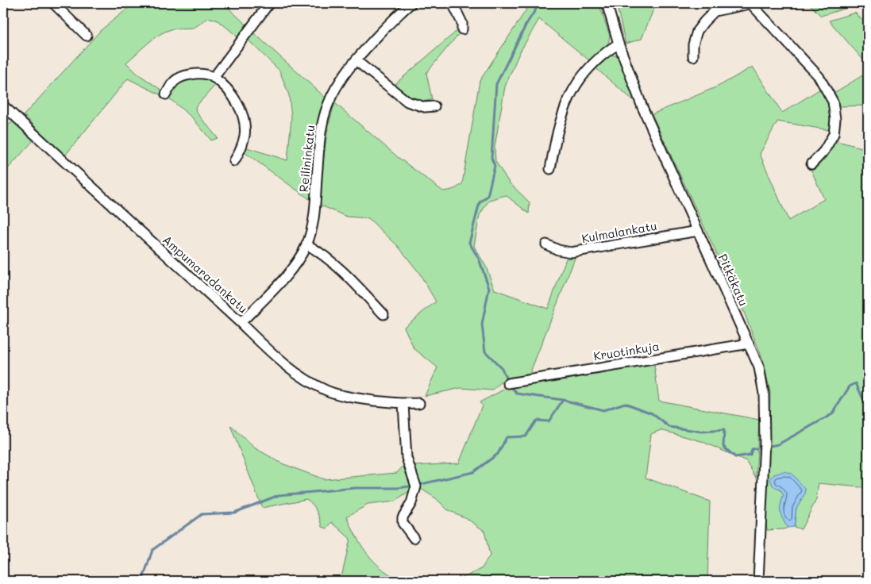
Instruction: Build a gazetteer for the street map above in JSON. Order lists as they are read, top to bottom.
{
  "streets": {
    "street": [
      "Reilininkatu",
      "Kulmalankatu",
      "Ampumaradankatu",
      "Pitkäkatu",
      "Kruotinkuja"
    ]
  },
  "crossings": [
    ["Reilininkatu", "Ampumaradankatu"],
    ["Kulmalankatu", "Pitkäkatu"],
    ["Pitkäkatu", "Kruotinkuja"]
  ]
}
